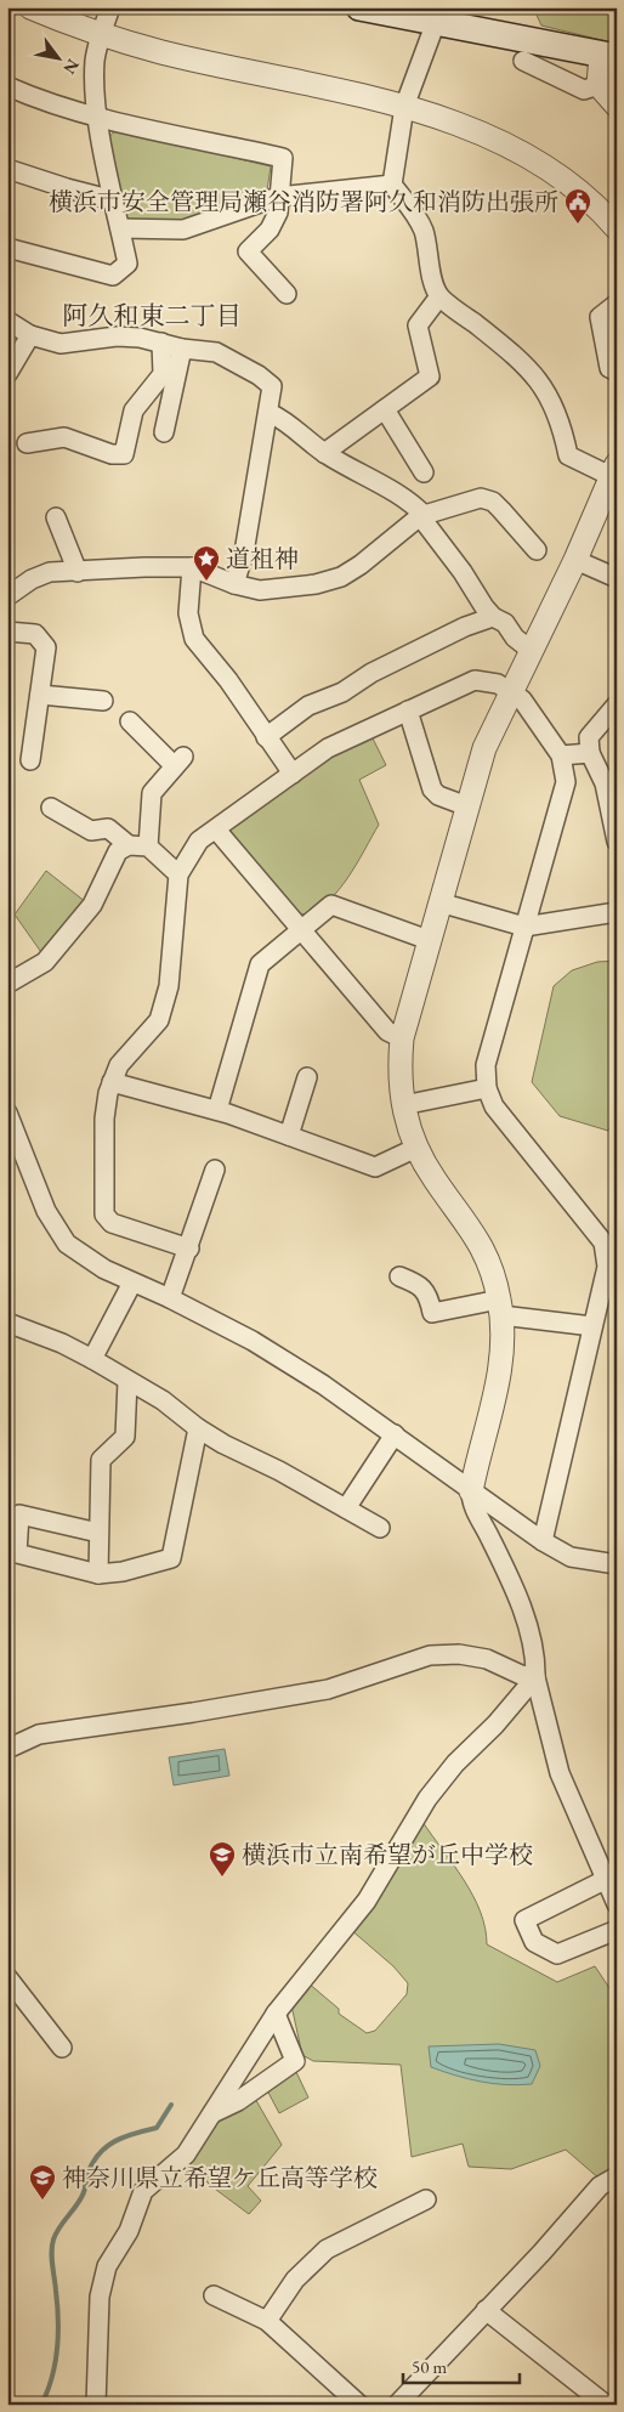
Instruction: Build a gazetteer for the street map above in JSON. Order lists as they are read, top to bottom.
{
  "districts": ["阿久和東二丁目"],
  "places": {
    "public building": ["横浜市安全管理局瀬谷消防署阿久和消防出張所"],
    "place": ["道祖神"],
    "school or university": ["横浜市立南希望が丘中学校", "神奈川県立希望ケ丘高等学校"]
  },
  "scale_bar": "50 m",
  "north": "bottom right"
}
